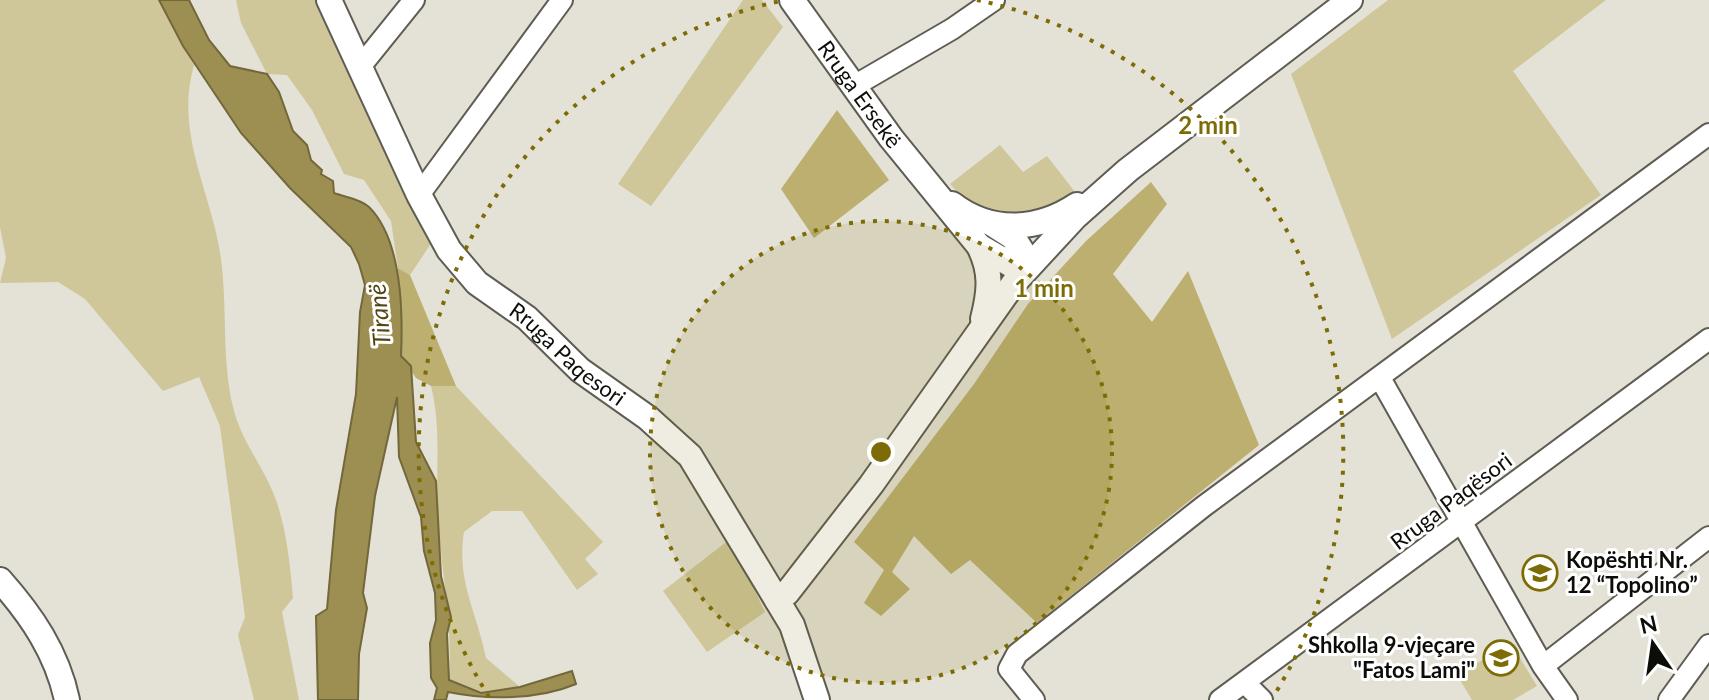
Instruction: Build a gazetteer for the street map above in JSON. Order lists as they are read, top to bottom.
{
  "streets": {
    "street": ["Rruga Ersekë", "Rruga Paqesori", "Rruga Paqësori"]
  },
  "water": ["Tiranë"],
  "places": {
    "school or university": ["Kopështi Nr. 12 “Topolino”", "Shkolla 9-vjeçare \"Fatos Lami\""]
  },
  "north": "top",
  "rings": ["2 min", "1 min"]
}
